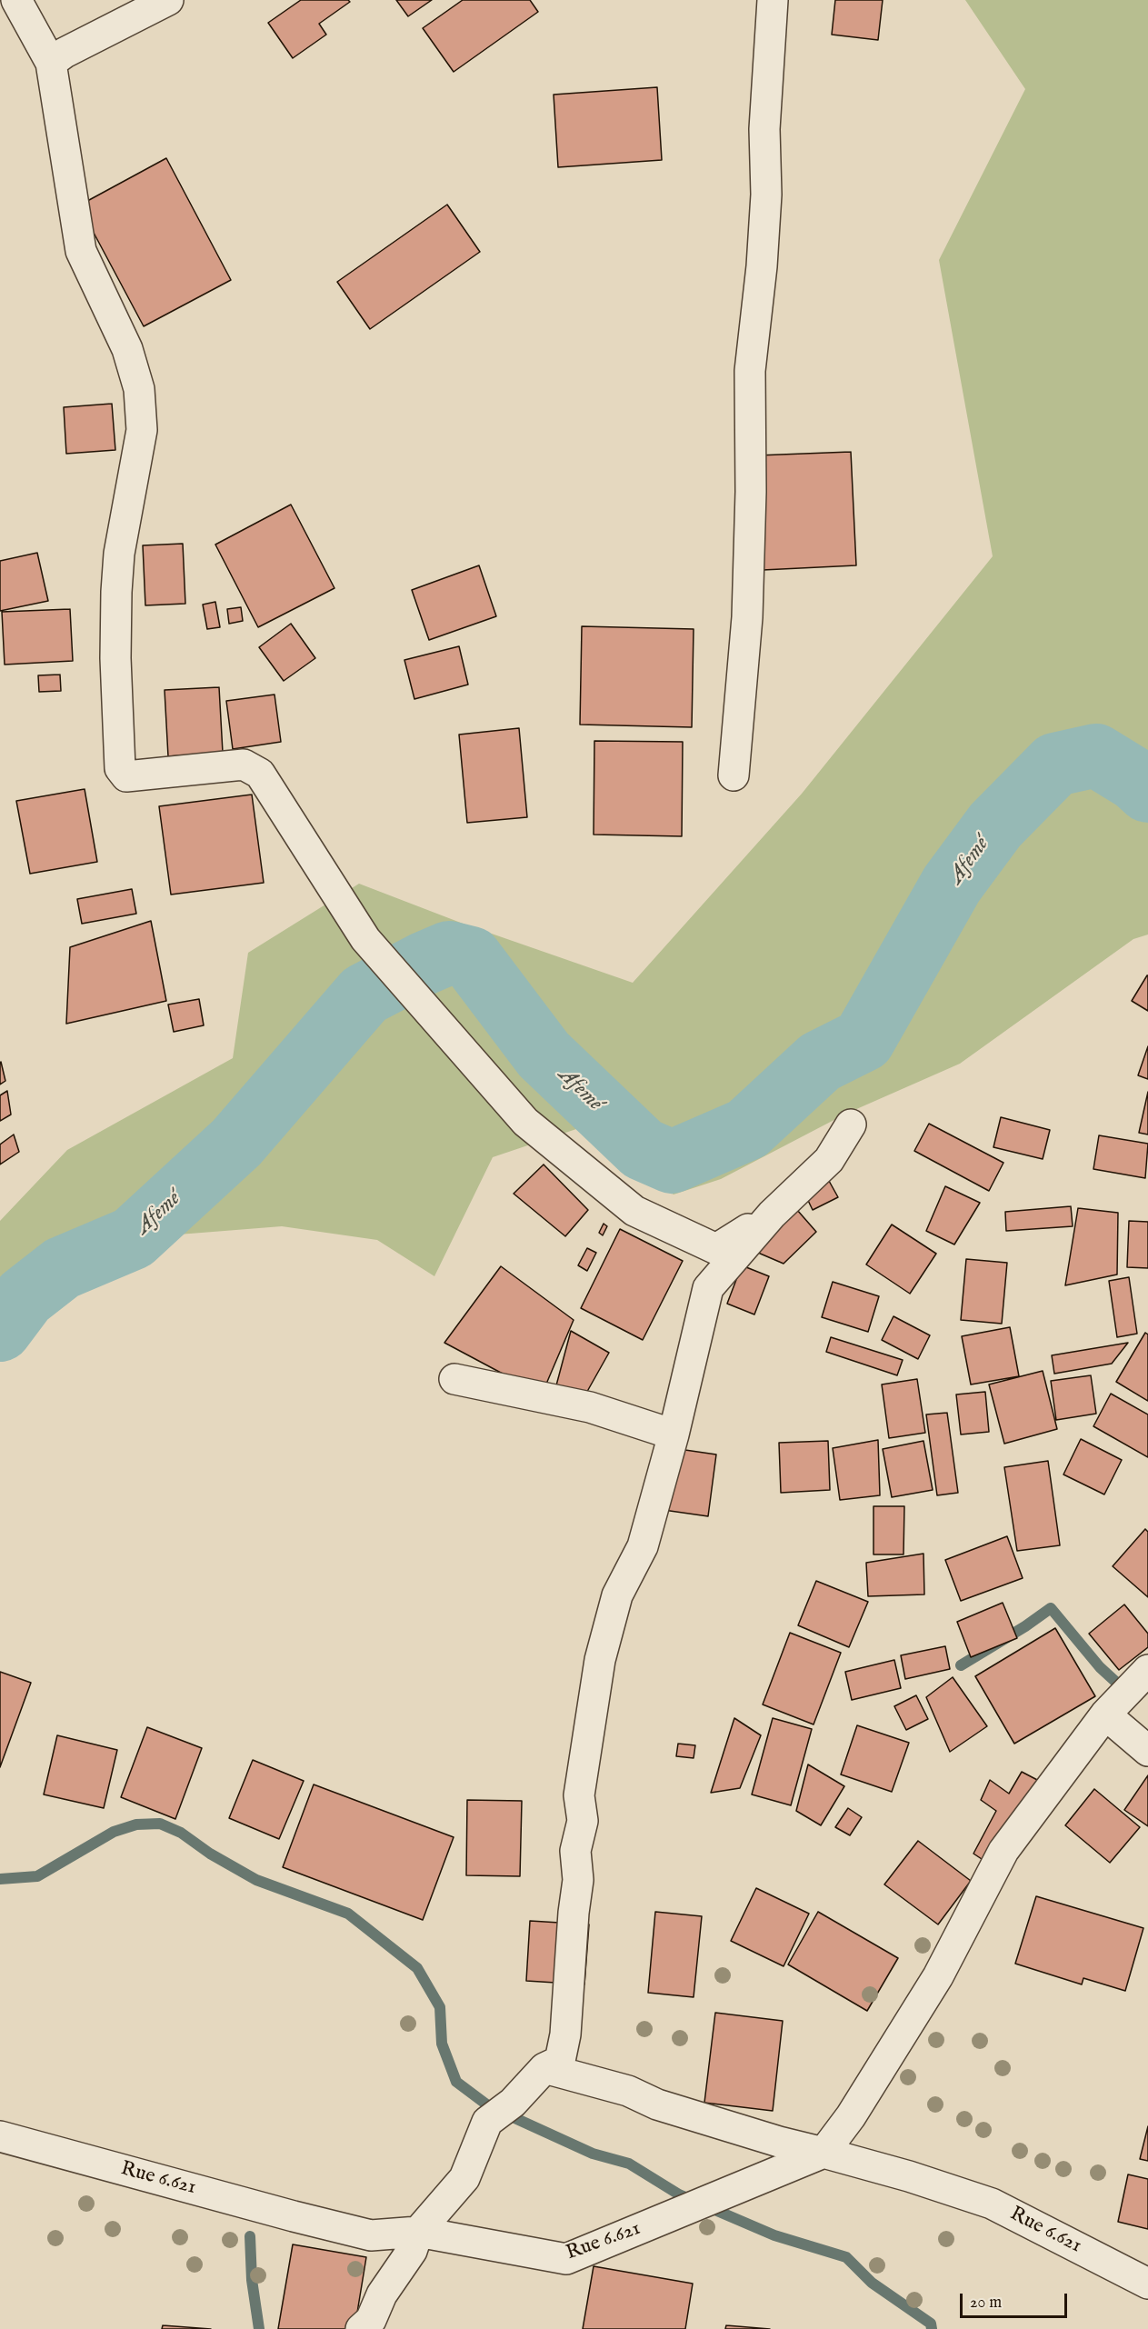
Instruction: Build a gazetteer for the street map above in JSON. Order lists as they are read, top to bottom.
{
  "streets": {
    "street": ["Rue 6.621"]
  },
  "water": ["Afemé"],
  "scale_bar": "20 m"
}
